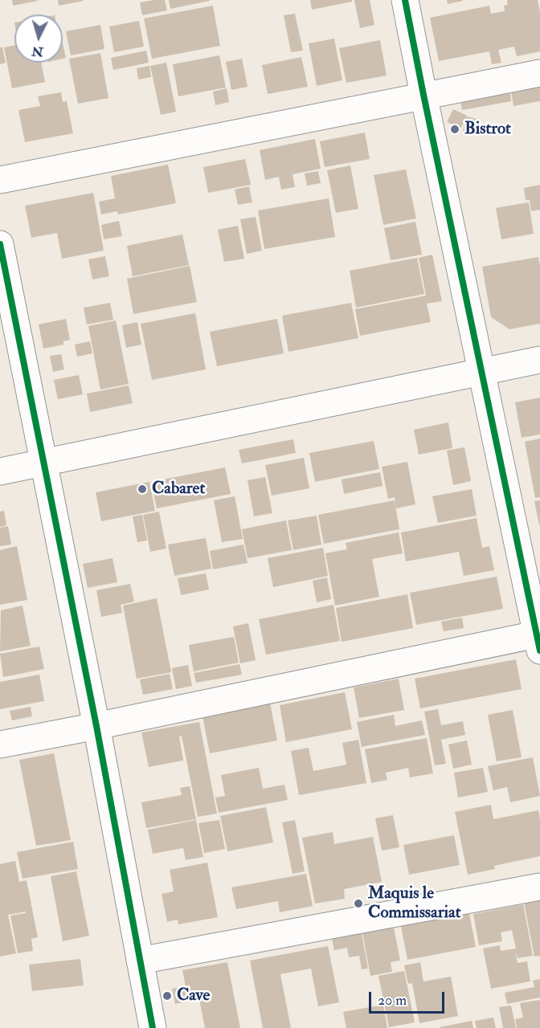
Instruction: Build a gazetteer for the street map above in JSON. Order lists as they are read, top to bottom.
{
  "places": [
    "Bistrot",
    "Cabaret",
    "Maquis le Commissariat",
    "Cave"
  ],
  "scale_bar": "20 m",
  "north": "bottom"
}
